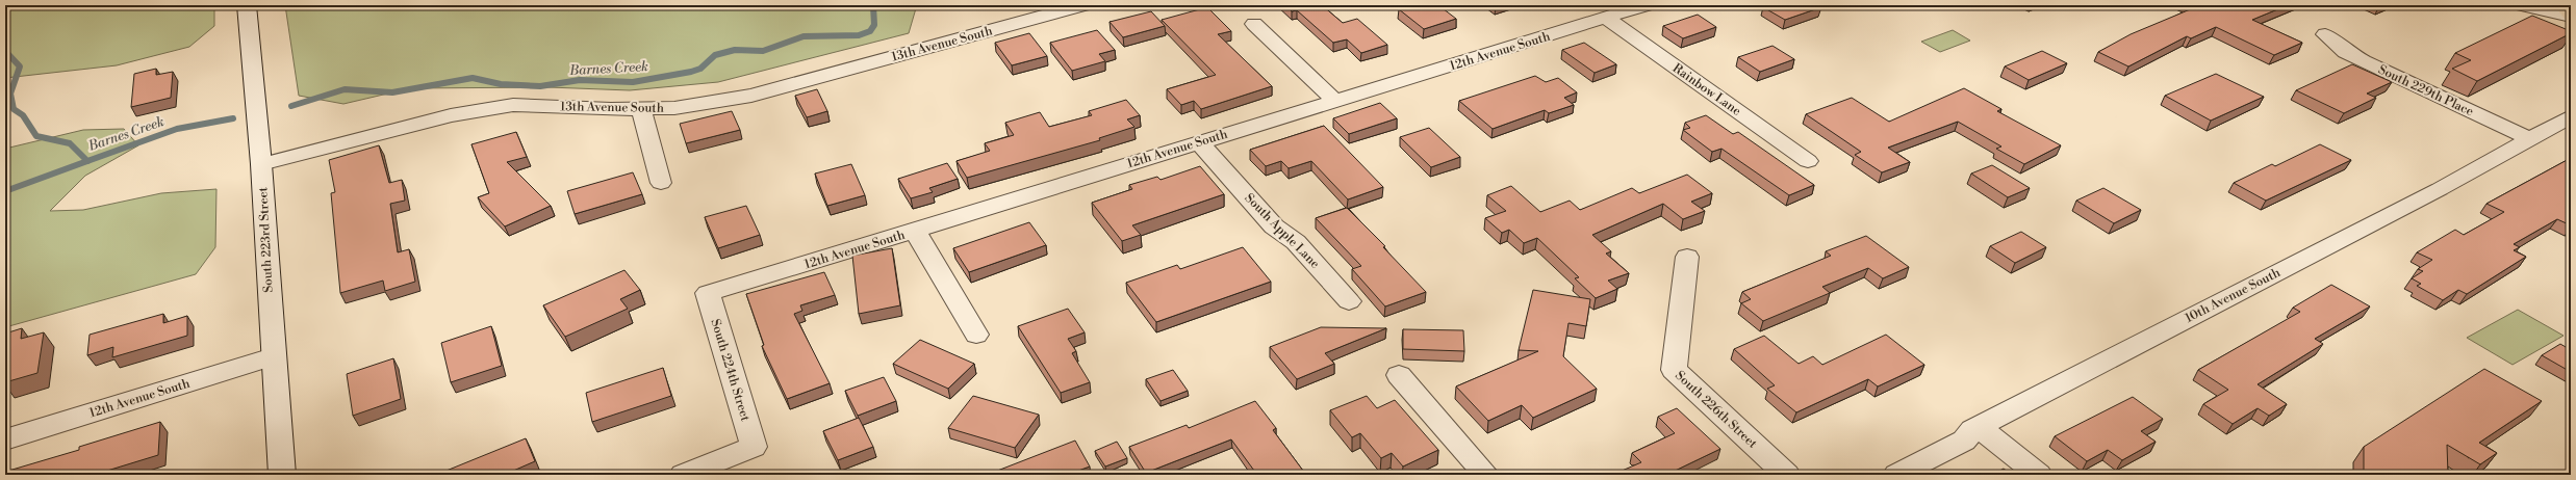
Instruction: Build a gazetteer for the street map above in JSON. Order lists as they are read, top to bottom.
{
  "streets": {
    "street": [
      "13th Avenue South",
      "12th Avenue South",
      "Rainbow Lane",
      "South 229th Place",
      "South Apple Lane",
      "South 223rd Street",
      "10th Avenue South",
      "South 224th Street",
      "South 226th Street"
    ]
  },
  "crossings": [
    ["13th Avenue South", "South 223rd Street"],
    ["12th Avenue South", "Rainbow Lane"],
    ["12th Avenue South", "South Apple Lane"],
    ["12th Avenue South", "South 223rd Street"],
    ["12th Avenue South", "South 224th Street"],
    ["South 229th Place", "10th Avenue South"]
  ],
  "water": ["Barnes Creek"]
}
